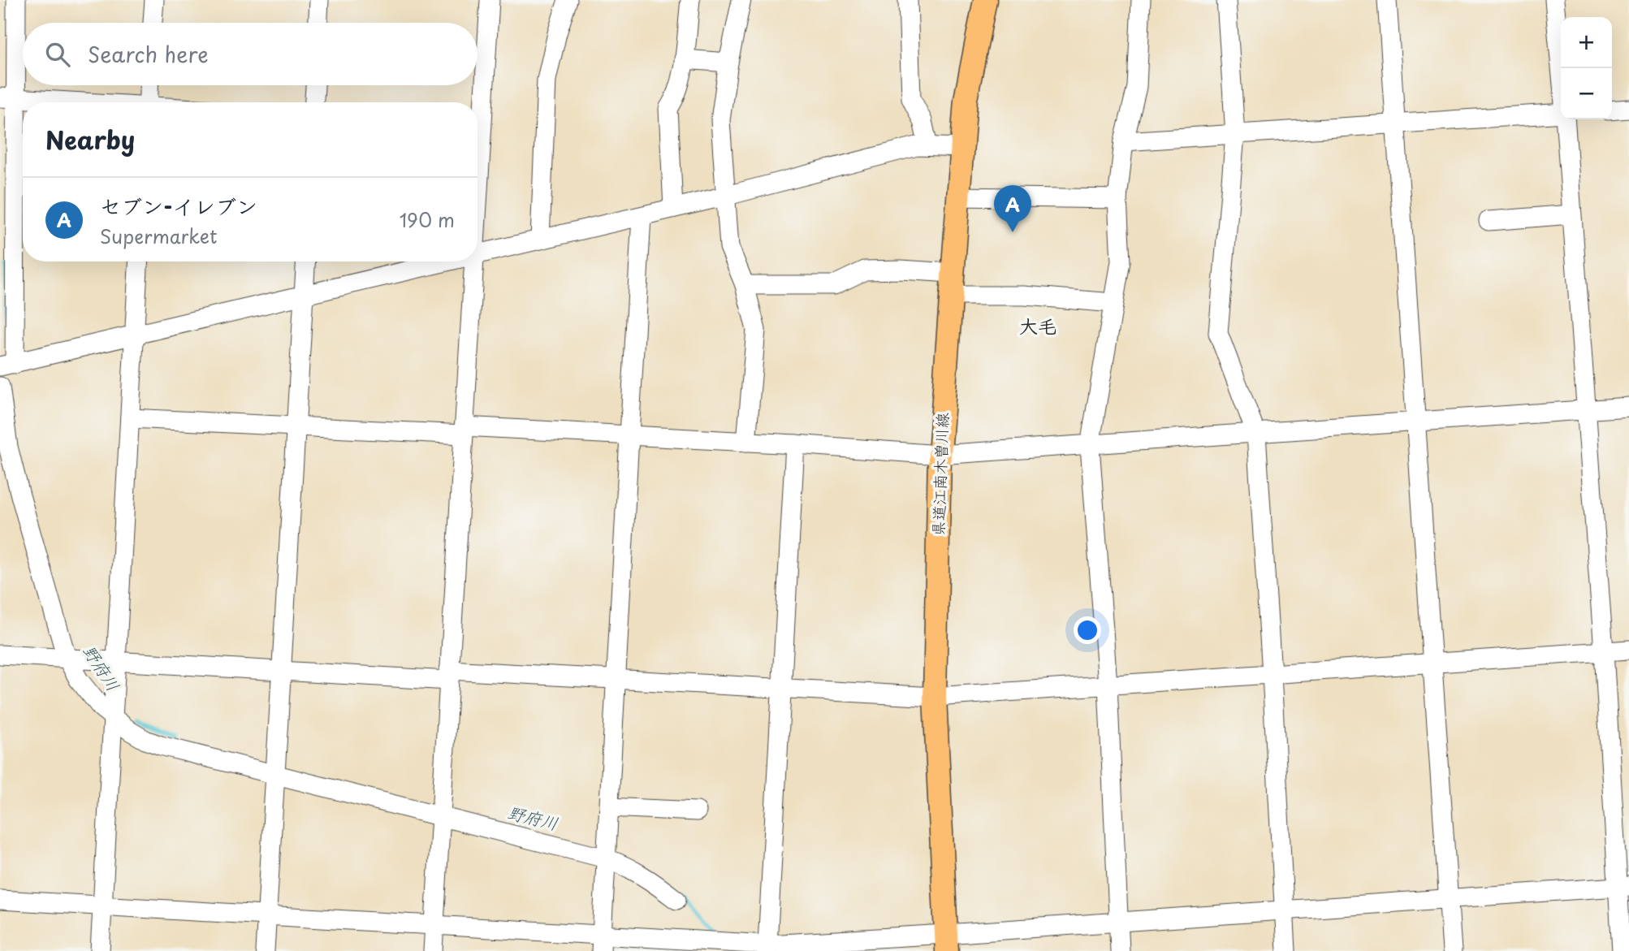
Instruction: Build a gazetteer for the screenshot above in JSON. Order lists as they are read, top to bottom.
{
  "streets": {
    "main road": ["県道江南木曽川線"]
  },
  "districts": ["大毛"],
  "water": ["野府川"],
  "page": {
    "map_buttons": ["+", "−"],
    "search": "Search here",
    "heading": "Nearby",
    "list": [
      {
        "mark": "A",
        "name": "セブン-イレブン",
        "note": "Supermarket",
        "value": "190 m"
      }
    ],
    "pins": "A"
  }
}
